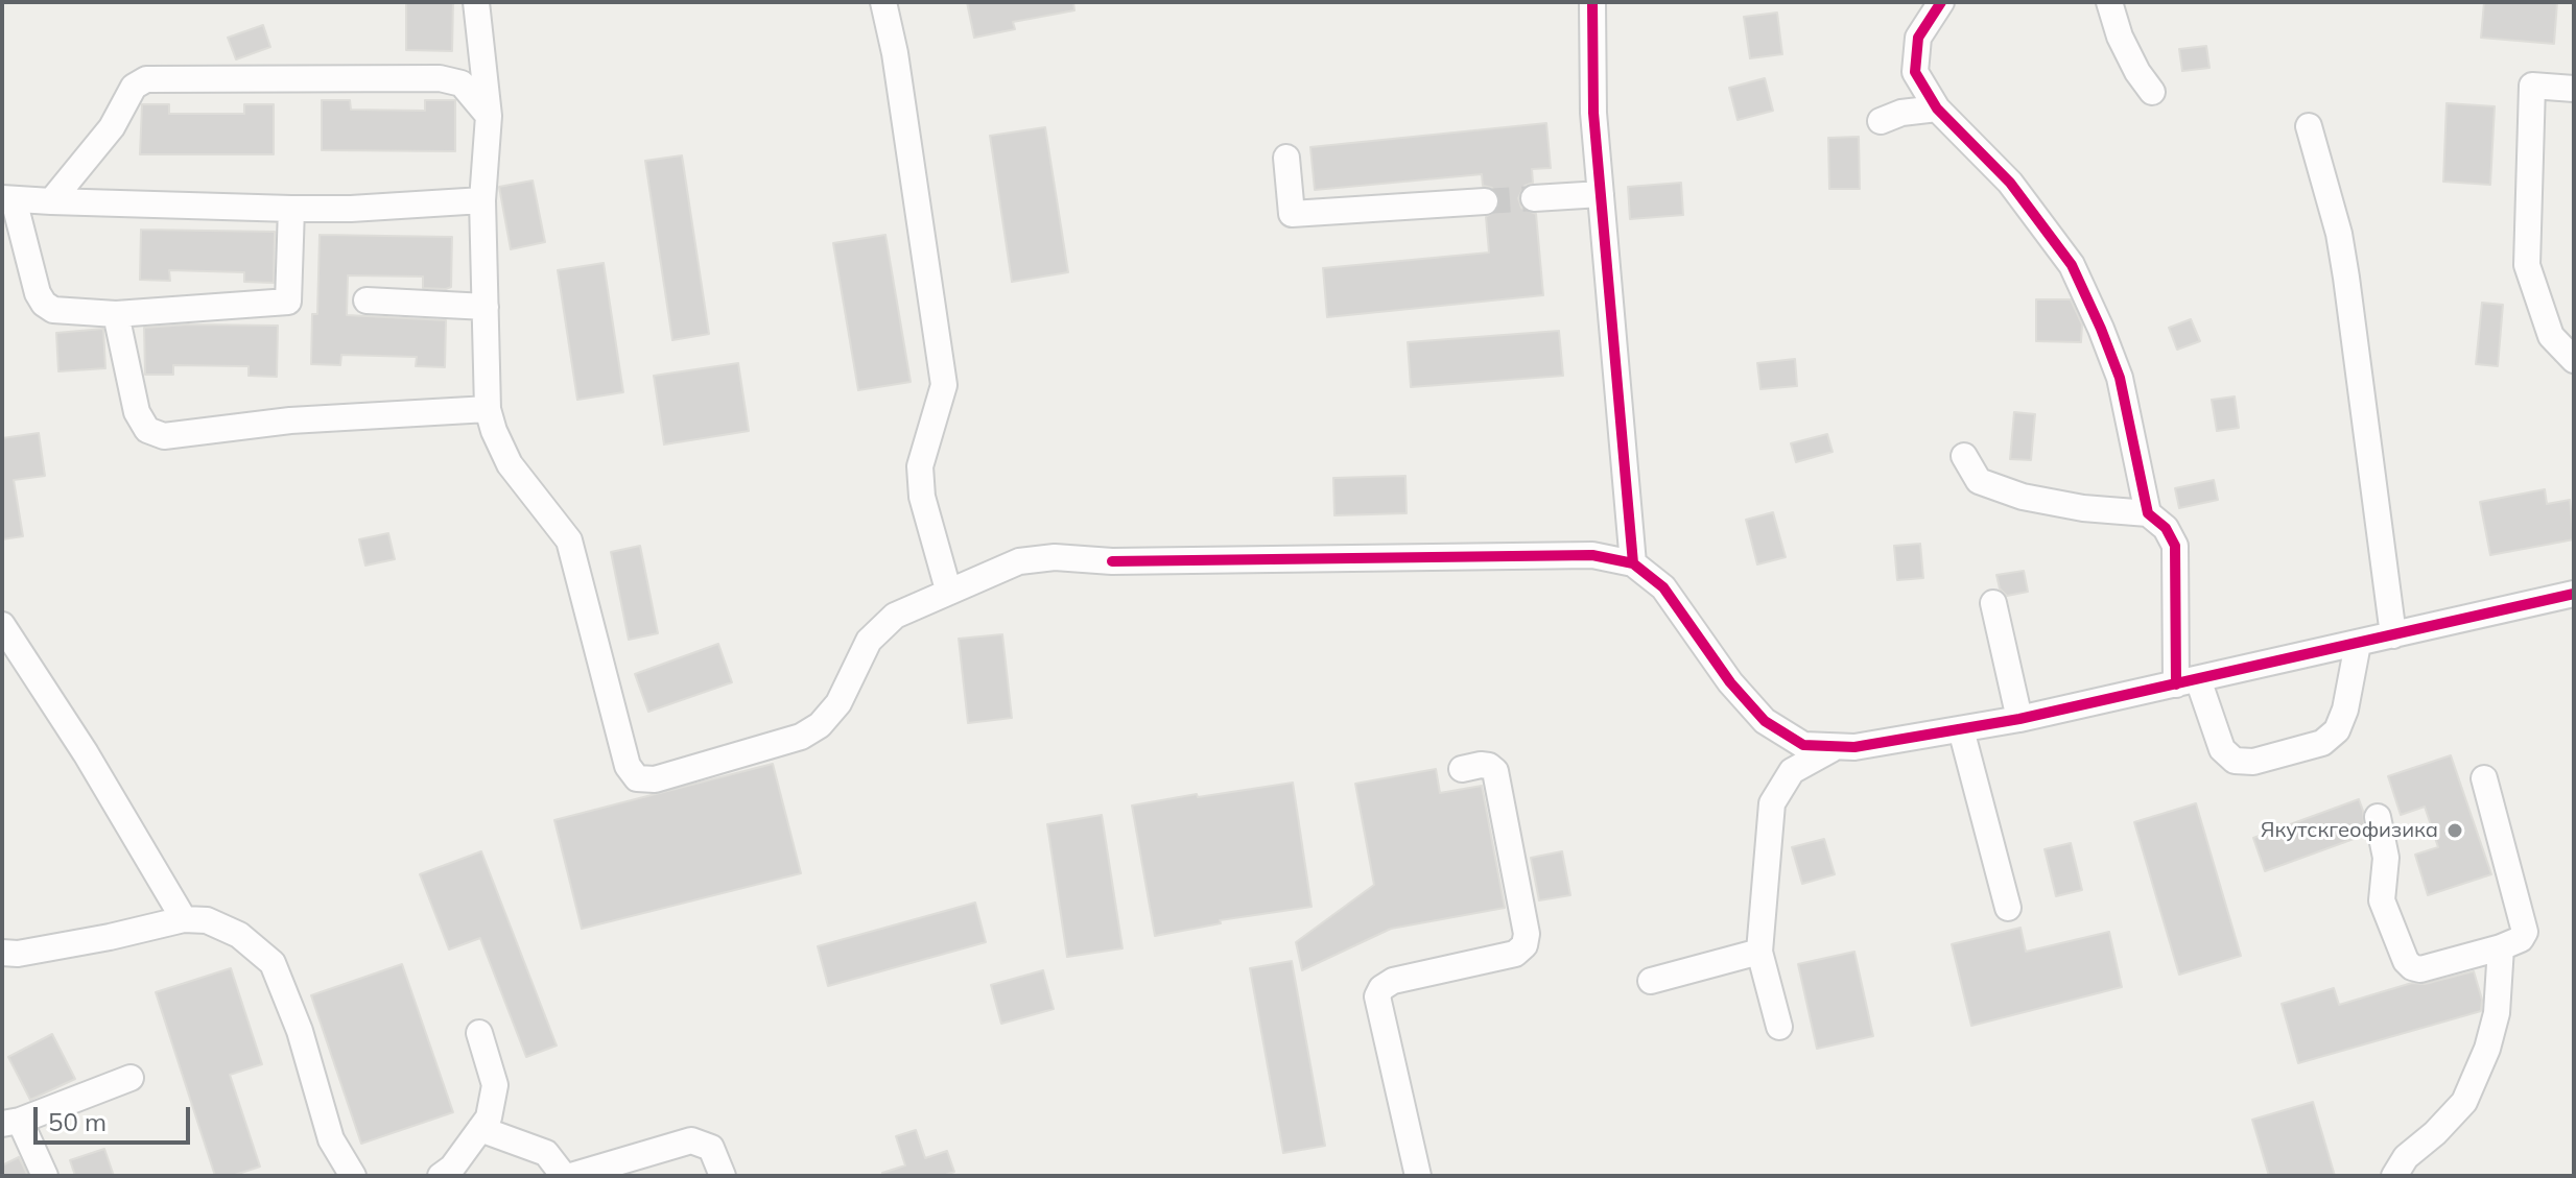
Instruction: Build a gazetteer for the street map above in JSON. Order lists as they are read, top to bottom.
{
  "places": ["Якутскгеофизика"],
  "scale_bar": "50 m"
}
